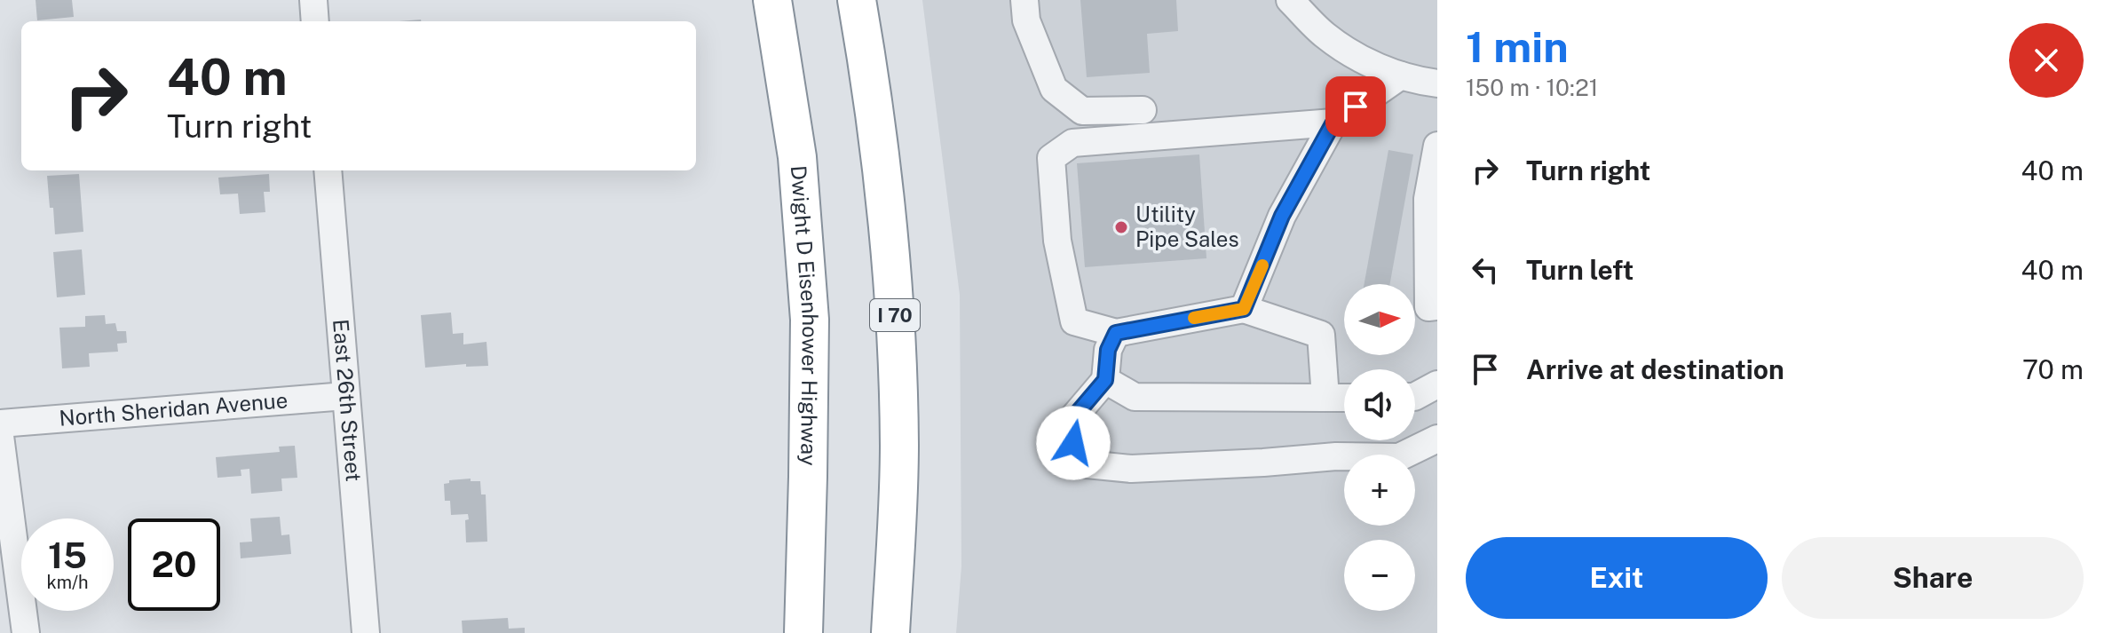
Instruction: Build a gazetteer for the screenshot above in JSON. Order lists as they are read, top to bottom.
{
  "streets": {
    "highway": ["I 70", "Dwight D Eisenhower Highway"],
    "street": ["East 26th Street", "North Sheridan Avenue"]
  },
  "crossings": [
    ["East 26th Street", "North Sheridan Avenue"]
  ],
  "places": ["Utility Pipe Sales"],
  "north": "right",
  "page": {
    "heading": ["1 min", "150 m · 10:21"],
    "turn": ["40 m", "Turn right"],
    "list": [
      {
        "name": "Turn right",
        "value": "40 m"
      },
      {
        "name": "Turn left",
        "value": "40 m"
      },
      {
        "name": "Arrive at destination",
        "value": "70 m"
      }
    ],
    "map_buttons": ["+", "−"],
    "speed": "15 km/h",
    "limit": "20",
    "buttons": ["Exit", "Share"]
  }
}
